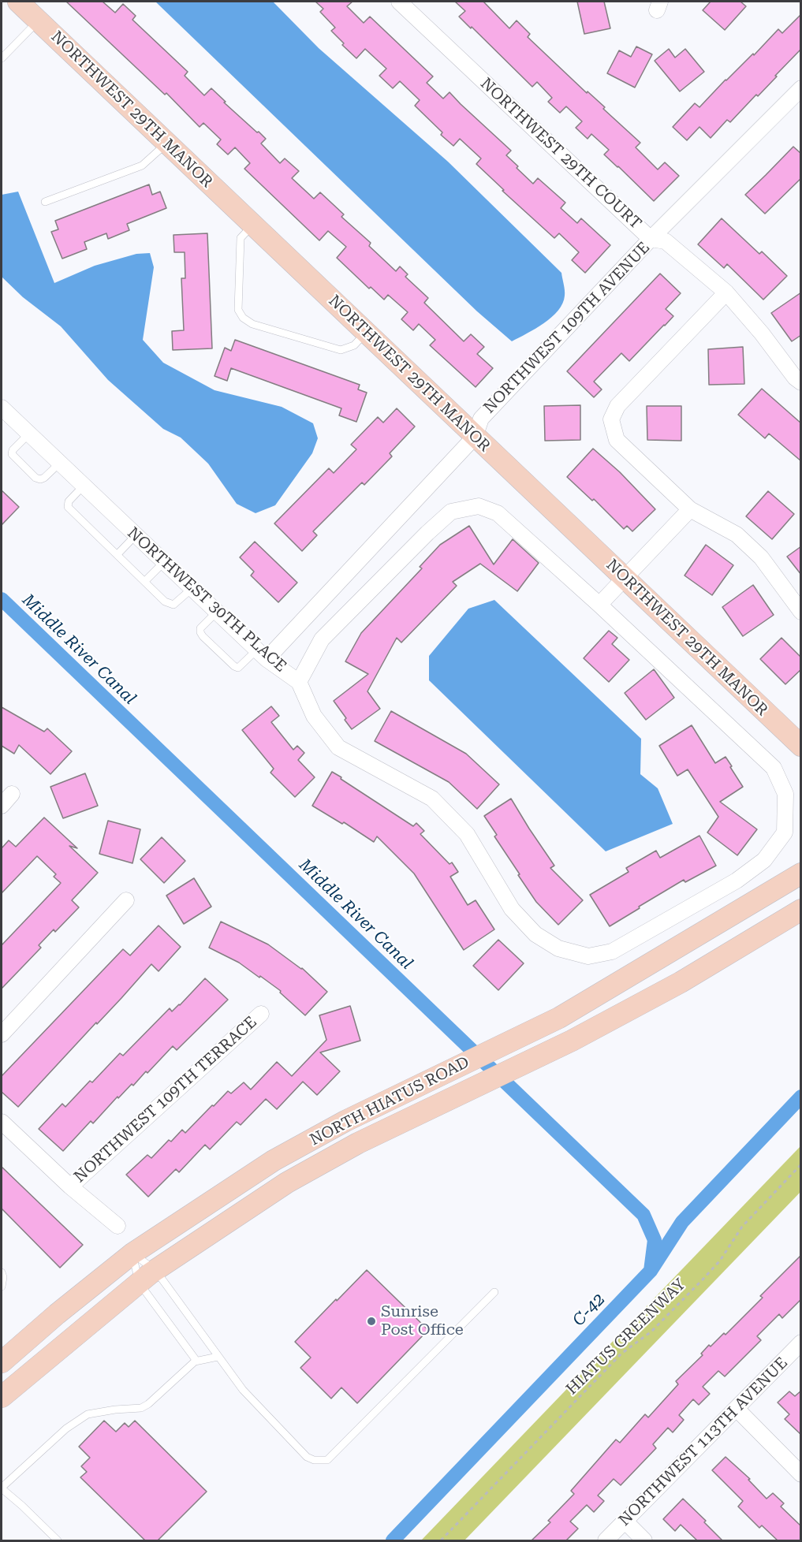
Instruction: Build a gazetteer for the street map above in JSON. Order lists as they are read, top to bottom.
{
  "streets": {
    "main road": ["NORTHWEST 29TH MANOR", "NORTH HIATUS ROAD"],
    "street": [
      "NORTHWEST 29TH COURT",
      "NORTHWEST 109TH AVENUE",
      "NORTHWEST 30TH PLACE",
      "NORTHWEST 109TH TERRACE",
      "NORTHWEST 113TH AVENUE"
    ],
    "path": ["HIATUS GREENWAY"]
  },
  "crossings": [
    ["NORTHWEST 29TH MANOR", "NORTHWEST 109TH AVENUE"],
    ["NORTHWEST 29TH COURT", "NORTHWEST 109TH AVENUE"],
    ["NORTHWEST 109TH AVENUE", "NORTHWEST 30TH PLACE"]
  ],
  "water": ["Middle River Canal", "C-42"],
  "places": ["Sunrise Post Office"]
}
